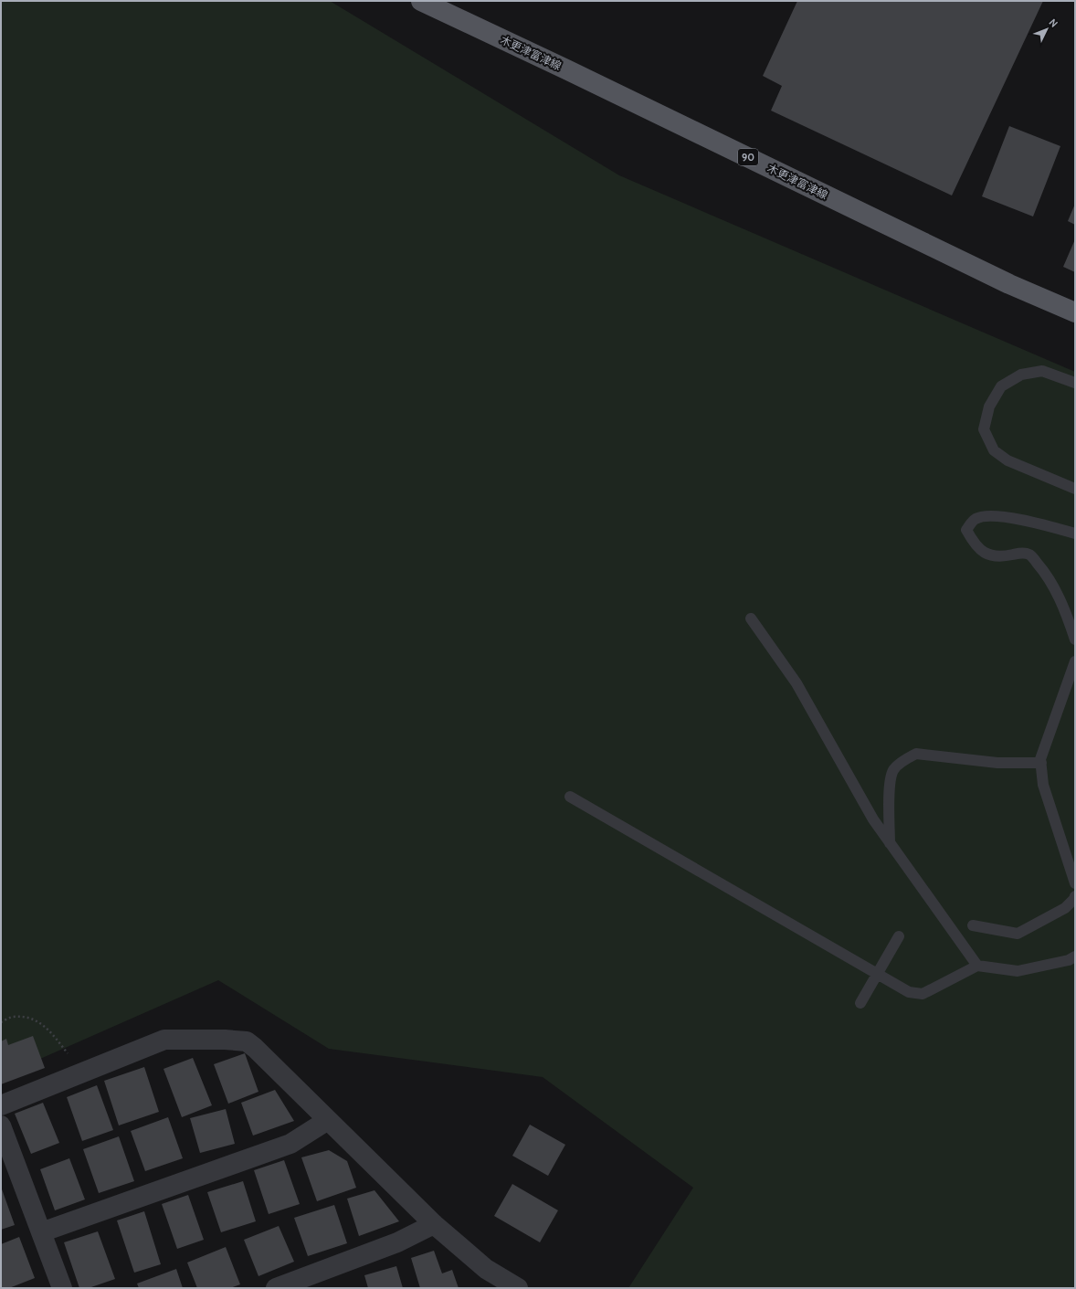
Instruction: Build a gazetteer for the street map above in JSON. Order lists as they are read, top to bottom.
{
  "streets": {
    "main road": ["木更津富津線", "90"]
  },
  "north": "top right"
}
